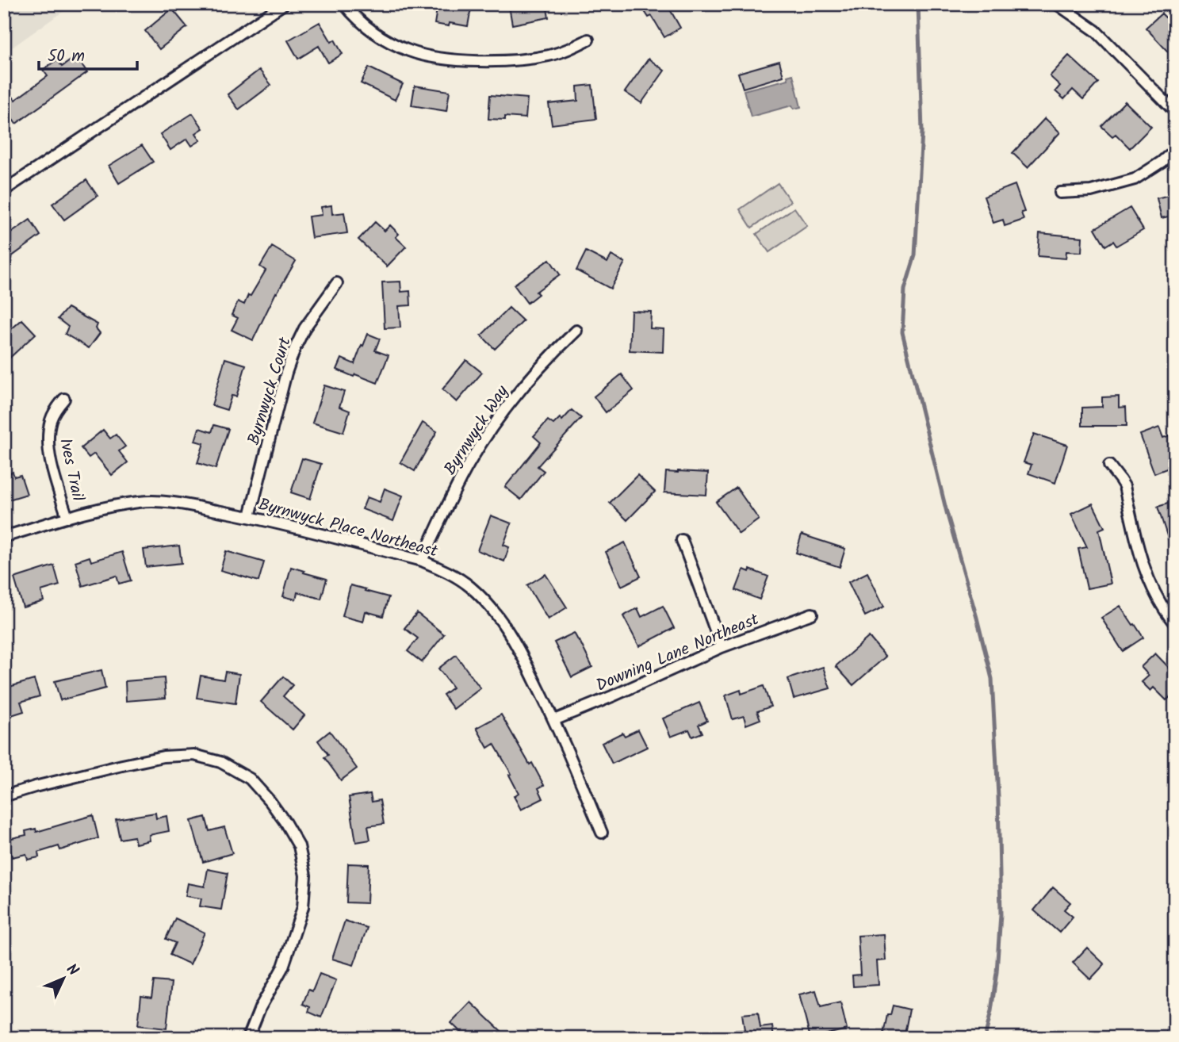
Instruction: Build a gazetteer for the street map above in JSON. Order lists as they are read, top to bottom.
{
  "streets": {
    "street": [
      "Byrnwyck Court",
      "Byrnwyck Way",
      "Ives Trail",
      "Byrnwyck Place Northeast",
      "Downing Lane Northeast"
    ]
  },
  "crossings": [
    ["Byrnwyck Court", "Byrnwyck Place Northeast"],
    ["Byrnwyck Way", "Byrnwyck Place Northeast"],
    ["Ives Trail", "Byrnwyck Place Northeast"],
    ["Byrnwyck Place Northeast", "Downing Lane Northeast"]
  ],
  "scale_bar": "50 m",
  "north": "top right"
}
